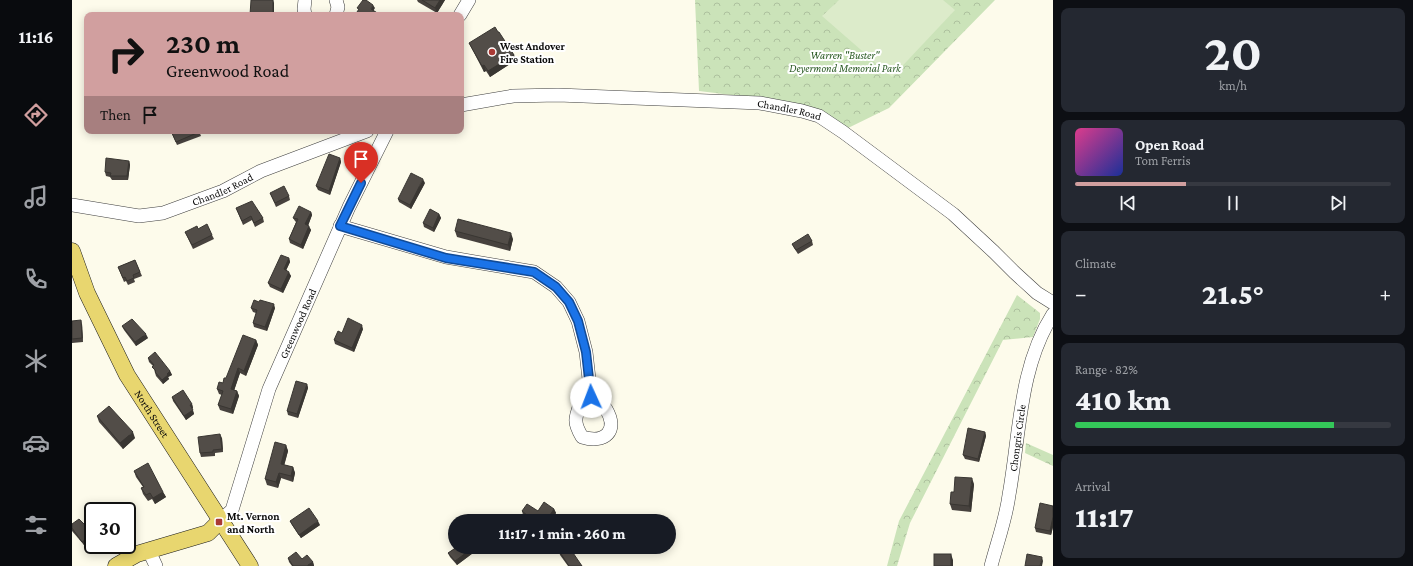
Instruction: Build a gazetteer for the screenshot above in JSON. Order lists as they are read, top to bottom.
{
  "streets": {
    "main road": ["North Street"],
    "street": ["Chandler Road", "Greenwood Road", "Chongris Circle"]
  },
  "crossings": [
    ["Greenwood Road", "North Street"]
  ],
  "parks": ["Warren \"Buster\" Deyermond Memorial Park"],
  "places": {
    "other": ["West Andover Fire Station"],
    "transit": ["Mt. Vernon and North"]
  },
  "page": {
    "tabs": "11:16",
    "tile": [
      ["20", "km/h"],
      "Climate",
      ["Range · 82%", "410 km"],
      ["Arrival", "11:17"]
    ],
    "turn": ["230 m", "Greenwood Road"],
    "then": "Then",
    "song": ["Open Road", "Tom Ferris"],
    "heat": ["−", "21.5°", "+"],
    "limit": "30",
    "trip": "11:17 · 1 min · 260 m"
  }
}
